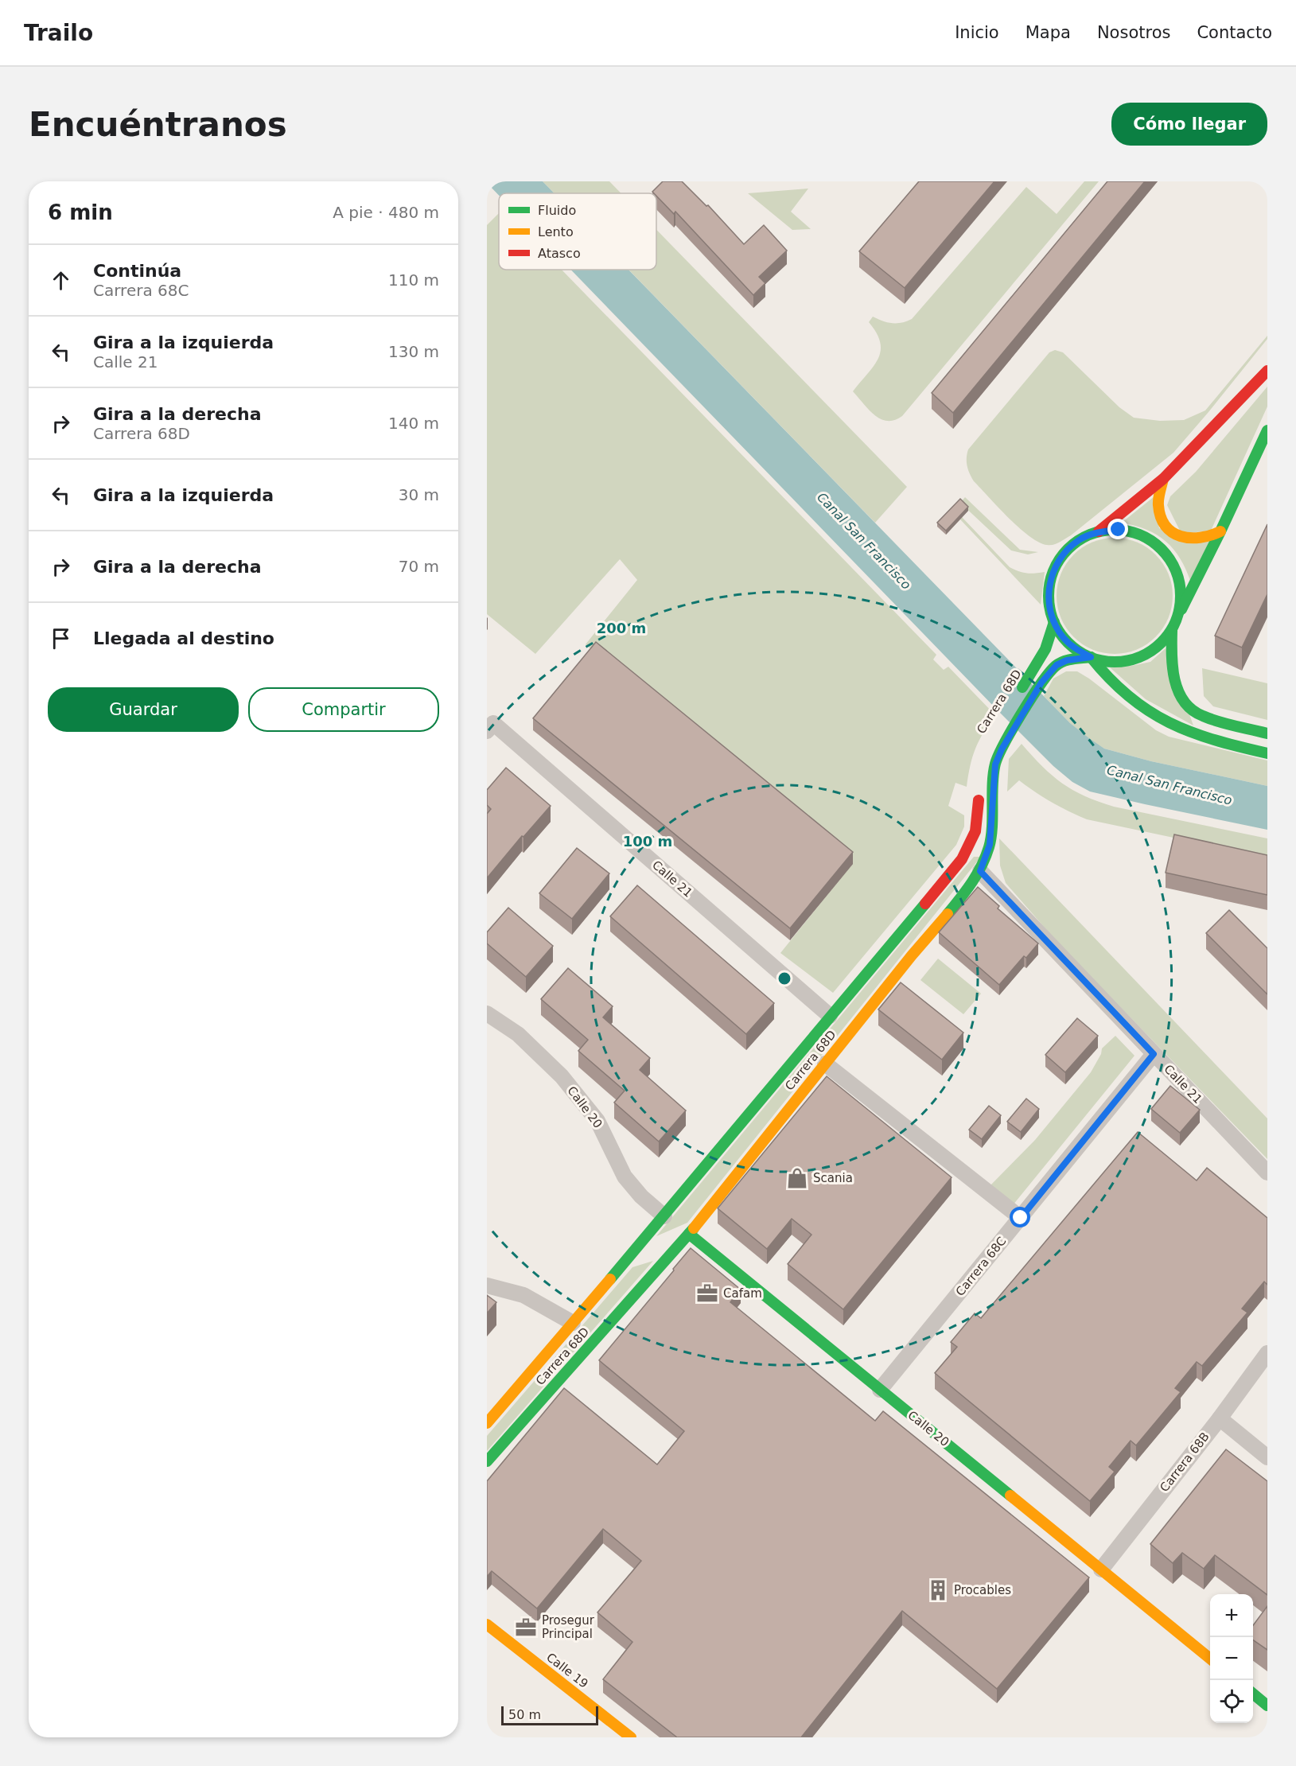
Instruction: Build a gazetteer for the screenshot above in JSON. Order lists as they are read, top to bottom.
{
  "streets": {
    "main road": ["Carrera 68D", "Calle 20", "Calle 19"],
    "street": ["Calle 21", "Carrera 68C", "Carrera 68B"]
  },
  "crossings": [
    ["Carrera 68D", "Calle 21"],
    ["Carrera 68D", "Calle 20"],
    ["Calle 21", "Carrera 68C"],
    ["Calle 20", "Carrera 68C"],
    ["Calle 20", "Carrera 68B"]
  ],
  "water": ["Canal San Francisco"],
  "places": {
    "shop": ["Scania"],
    "office": ["Cafam", "Prosegur Principal"],
    "building": ["Procables"]
  },
  "legend": ["Fluido", "Lento", "Atasco"],
  "scale_bar": "50 m",
  "page": {
    "header": "Trailo",
    "nav": [
      "Inicio",
      "Mapa",
      "Nosotros",
      "Contacto"
    ],
    "buttons": [
      "Cómo llegar",
      ["Guardar", "Compartir"]
    ],
    "title": "Encuéntranos",
    "heading": ["6 min", "A pie · 480 m"],
    "list": [
      ["Continúa", "Carrera 68C", "110 m"],
      ["Gira a la izquierda", "Calle 21", "130 m"],
      ["Gira a la derecha", "Carrera 68D", "140 m"],
      ["Gira a la izquierda", "30 m"],
      ["Gira a la derecha", "70 m"],
      "Llegada al destino"
    ],
    "map_buttons": ["+", "−"],
    "scale": "50 m"
  },
  "rings": ["200 m", "100 m"]
}
